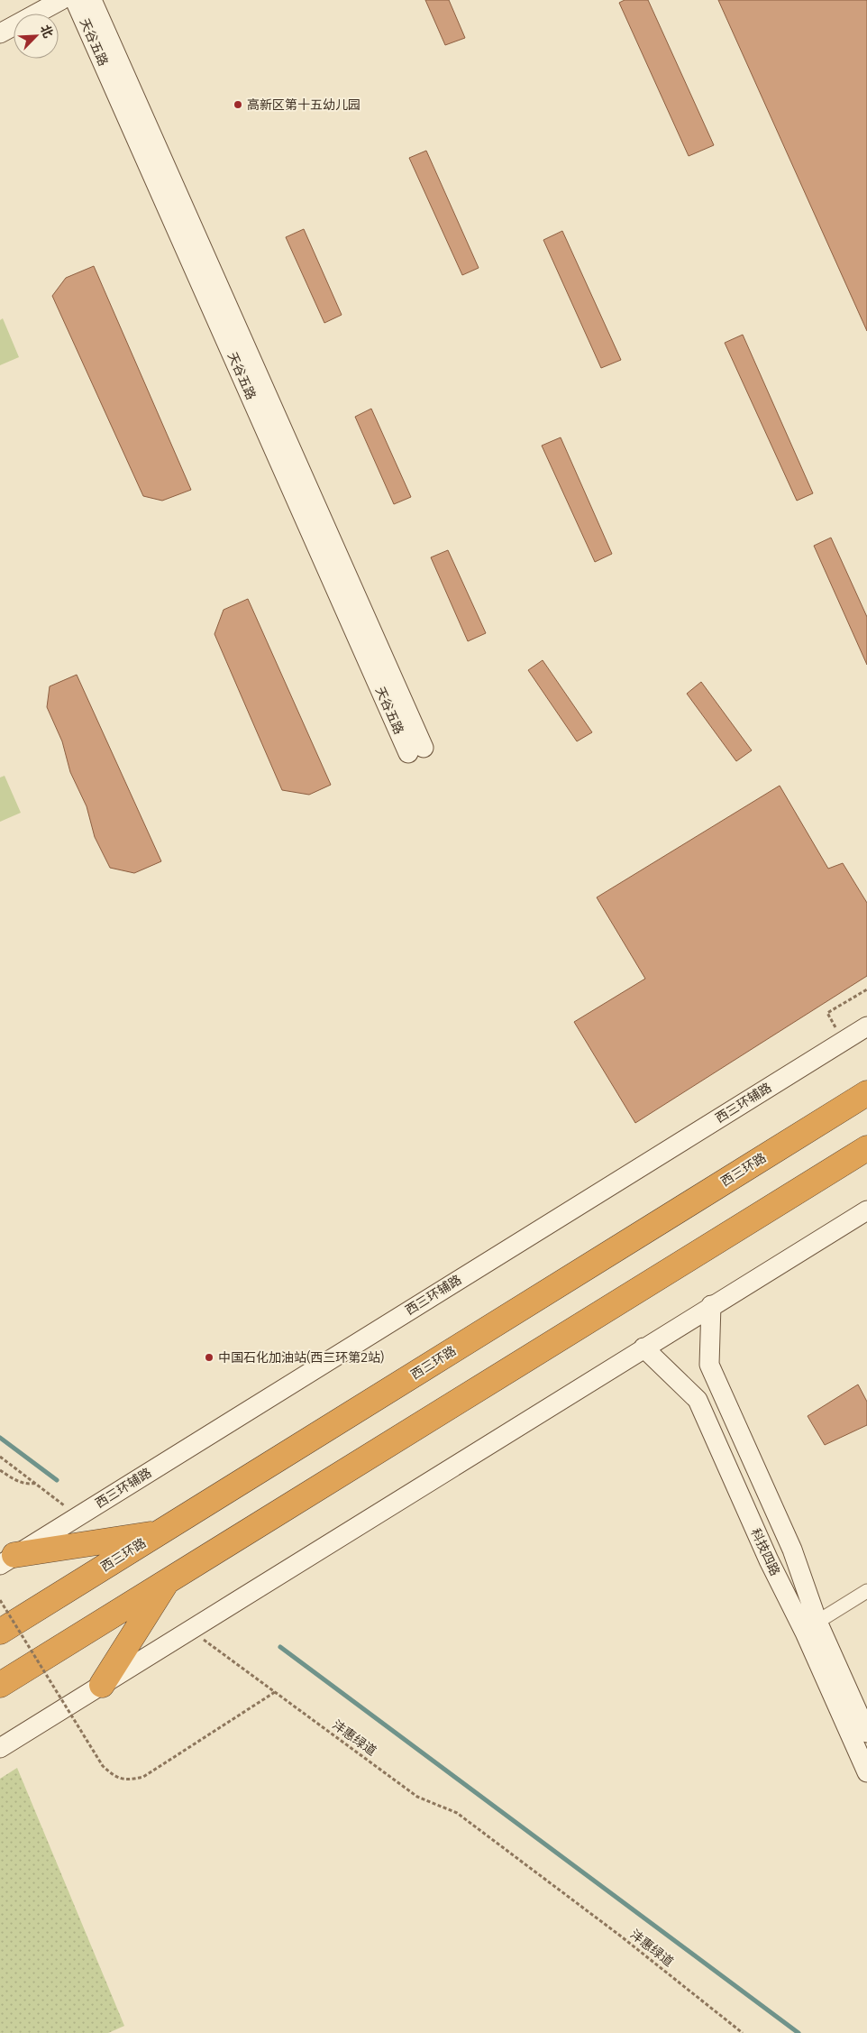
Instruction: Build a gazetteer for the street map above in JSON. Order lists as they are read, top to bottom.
{
  "streets": {
    "highway": ["西三环路"],
    "street": ["天谷五路", "西三环辅路", "科技四路"],
    "path": ["沣惠绿道"]
  },
  "places": ["高新区第十五幼儿园", "中国石化加油站(西三环第2站)"],
  "north": "top right"
}
